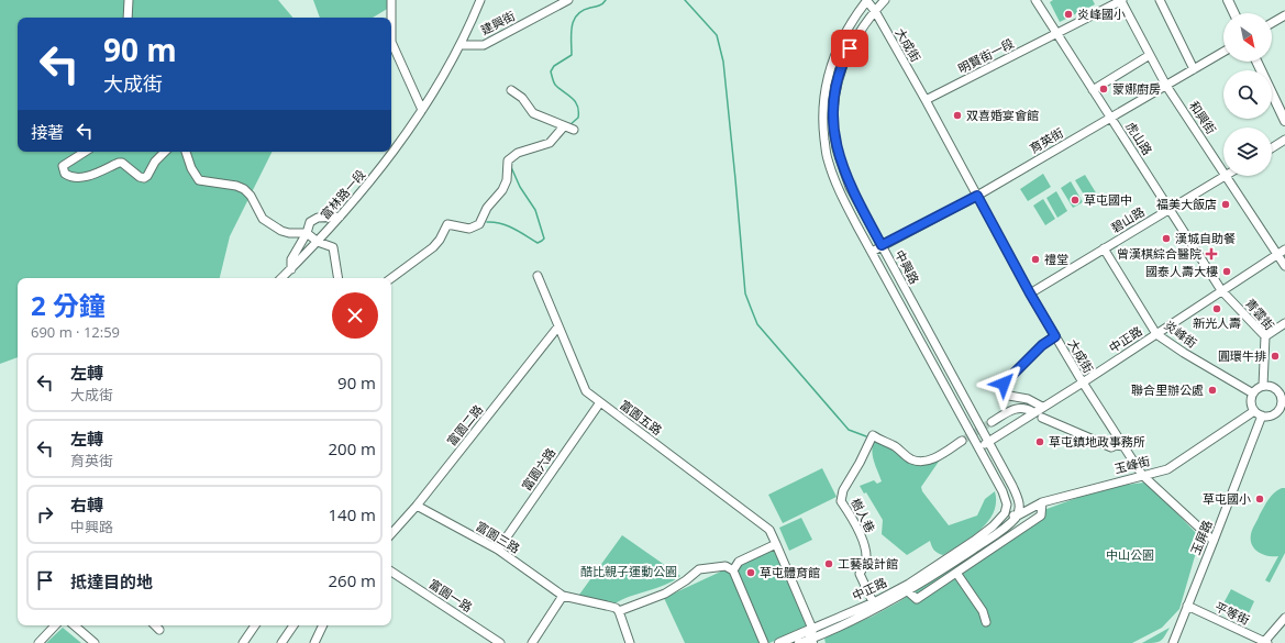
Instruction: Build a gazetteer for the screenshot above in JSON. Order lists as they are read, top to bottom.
{
  "streets": {
    "main road": ["中正路"],
    "street": [
      "建興街",
      "大成街",
      "明賢街一段",
      "和興街",
      "虎山路",
      "育英街",
      "富林路一段",
      "碧山路",
      "中興路",
      "青雲街",
      "炎峰街",
      "富園五路",
      "富園二路",
      "玉峰街",
      "富園六路",
      "樹人巷",
      "富園三路",
      "玉屏路",
      "富園一路",
      "平等街"
    ]
  },
  "crossings": [
    ["建興街", "富林路一段"],
    ["大成街", "明賢街一段"],
    ["大成街", "育英街"],
    ["大成街", "碧山路"],
    ["大成街", "中興路"],
    ["大成街", "中正路"],
    ["大成街", "玉峰街"],
    ["大成街", "玉屏路"],
    ["明賢街一段", "和興街"],
    ["明賢街一段", "虎山路"],
    ["和興街", "育英街"],
    ["和興街", "中正路"],
    ["虎山路", "育英街"],
    ["虎山路", "碧山路"],
    ["虎山路", "青雲街"],
    ["虎山路", "中正路"],
    ["育英街", "中興路"],
    ["碧山路", "炎峰街"],
    ["中興路", "中正路"],
    ["中興路", "玉峰街"],
    ["青雲街", "炎峰街"],
    ["青雲街", "中正路"],
    ["青雲街", "玉峰街"],
    ["青雲街", "玉屏路"],
    ["炎峰街", "中正路"],
    ["炎峰街", "玉峰街"],
    ["炎峰街", "玉屏路"],
    ["中正路", "富園五路"],
    ["中正路", "玉峰街"],
    ["中正路", "樹人巷"],
    ["富園五路", "富園二路"],
    ["富園五路", "富園六路"],
    ["富園二路", "富園三路"],
    ["玉峰街", "玉屏路"],
    ["富園六路", "富園三路"],
    ["玉屏路", "平等街"]
  ],
  "parks": ["中山公園", "酷比親子運動公園"],
  "places": {
    "other": [
      "炎峰國小",
      "蒙娜廚房",
      "双喜婚宴會館",
      "草屯國中",
      "福美大飯店",
      "漢城自助餐",
      "禮堂",
      "國泰人壽大樓",
      "新光人壽",
      "圓環牛排",
      "聯合里辦公處",
      "草屯鎮地政事務所",
      "草屯國小",
      "工藝設計館",
      "草屯體育館"
    ],
    "health": ["曾漢棋綜合醫院"]
  },
  "north": "bottom right",
  "page": {
    "turn": ["90 m", "大成街"],
    "then": "接著",
    "heading": ["2 分鐘", "690 m · 12:59"],
    "list": [
      {
        "name": "左轉",
        "note": "大成街",
        "value": "90 m"
      },
      {
        "name": "左轉",
        "note": "育英街",
        "value": "200 m"
      },
      {
        "name": "右轉",
        "note": "中興路",
        "value": "140 m"
      },
      {
        "name": "抵達目的地",
        "value": "260 m"
      }
    ]
  }
}
